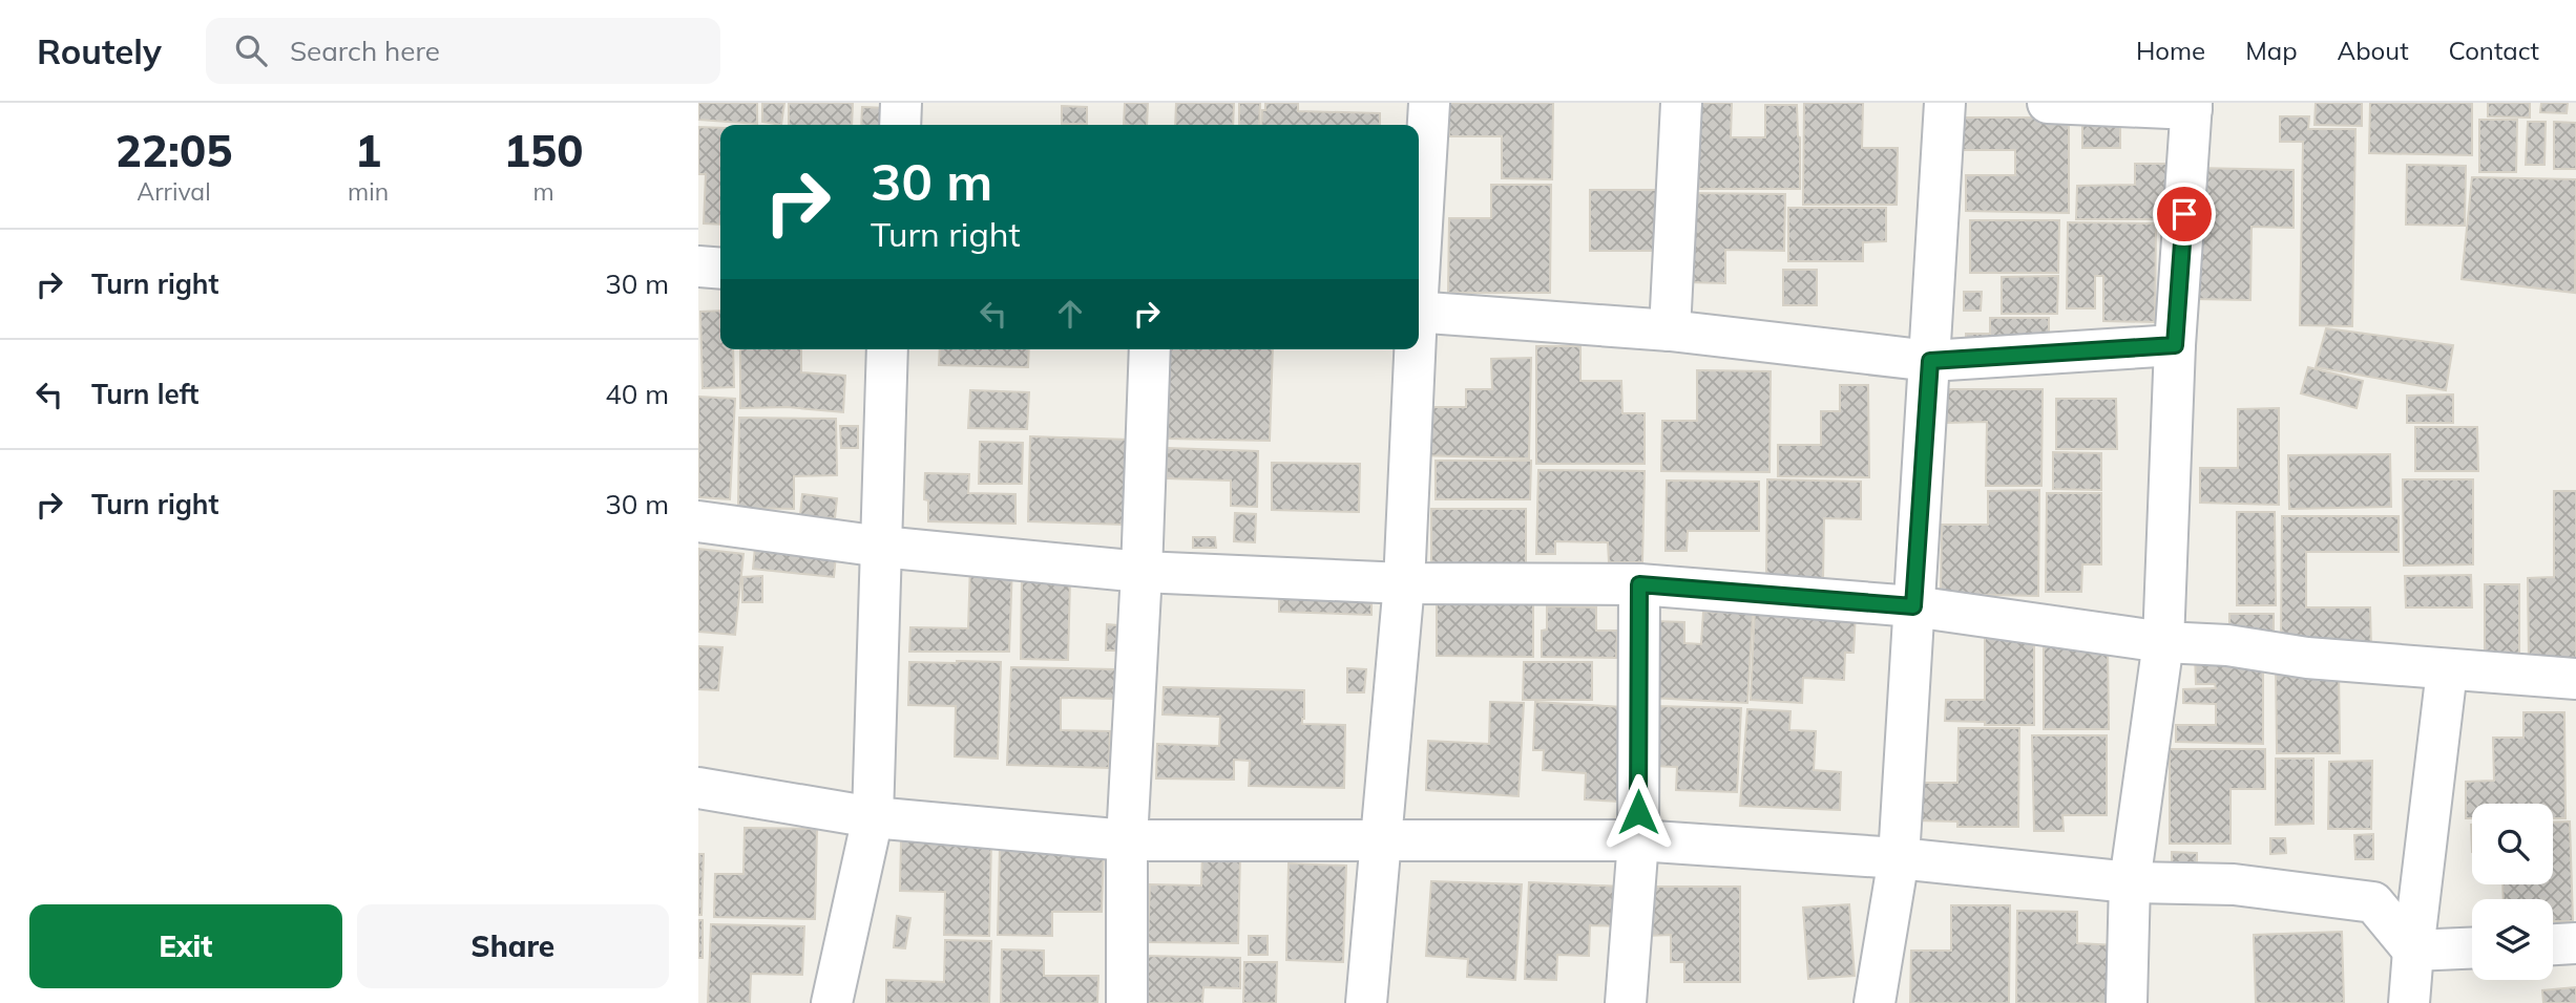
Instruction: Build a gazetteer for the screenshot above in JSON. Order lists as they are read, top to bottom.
{
  "page": {
    "header": "Routely",
    "search": "Search here",
    "nav": [
      "Home",
      "Map",
      "About",
      "Contact"
    ],
    "eta": [
      "22:05",
      "Arrival",
      "1",
      "min",
      "150",
      "m"
    ],
    "turn": ["30 m", "Turn right"],
    "list": [
      {
        "name": "Turn right",
        "value": "30 m"
      },
      {
        "name": "Turn left",
        "value": "40 m"
      },
      {
        "name": "Turn right",
        "value": "30 m"
      }
    ],
    "buttons": ["Exit", "Share"]
  }
}
